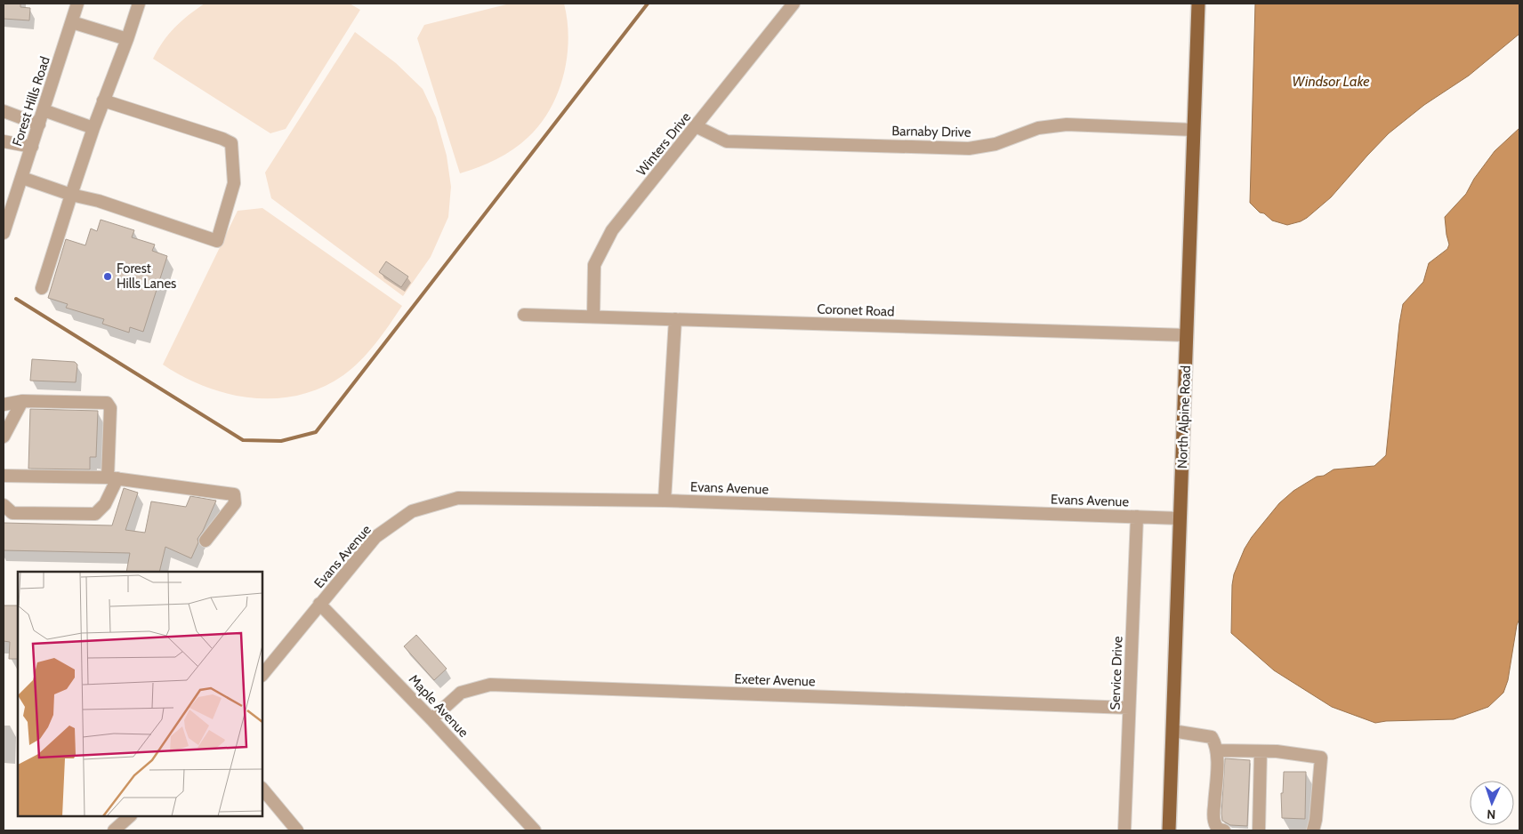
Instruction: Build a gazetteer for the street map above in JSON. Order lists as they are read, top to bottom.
{
  "streets": {
    "main road": ["North Alpine Road"],
    "street": [
      "Forest Hills Road",
      "Barnaby Drive",
      "Winters Drive",
      "Coronet Road",
      "Evans Avenue",
      "Service Drive",
      "Exeter Avenue",
      "Maple Avenue"
    ]
  },
  "crossings": [
    ["Barnaby Drive", "Winters Drive"],
    ["Barnaby Drive", "North Alpine Road"],
    ["Winters Drive", "Coronet Road"],
    ["Coronet Road", "North Alpine Road"],
    ["North Alpine Road", "Evans Avenue"],
    ["Evans Avenue", "Service Drive"],
    ["Evans Avenue", "Maple Avenue"],
    ["Service Drive", "Exeter Avenue"],
    ["Exeter Avenue", "Maple Avenue"]
  ],
  "water": ["Windsor Lake"],
  "places": ["Forest Hills Lanes"],
  "north": "bottom"
}
